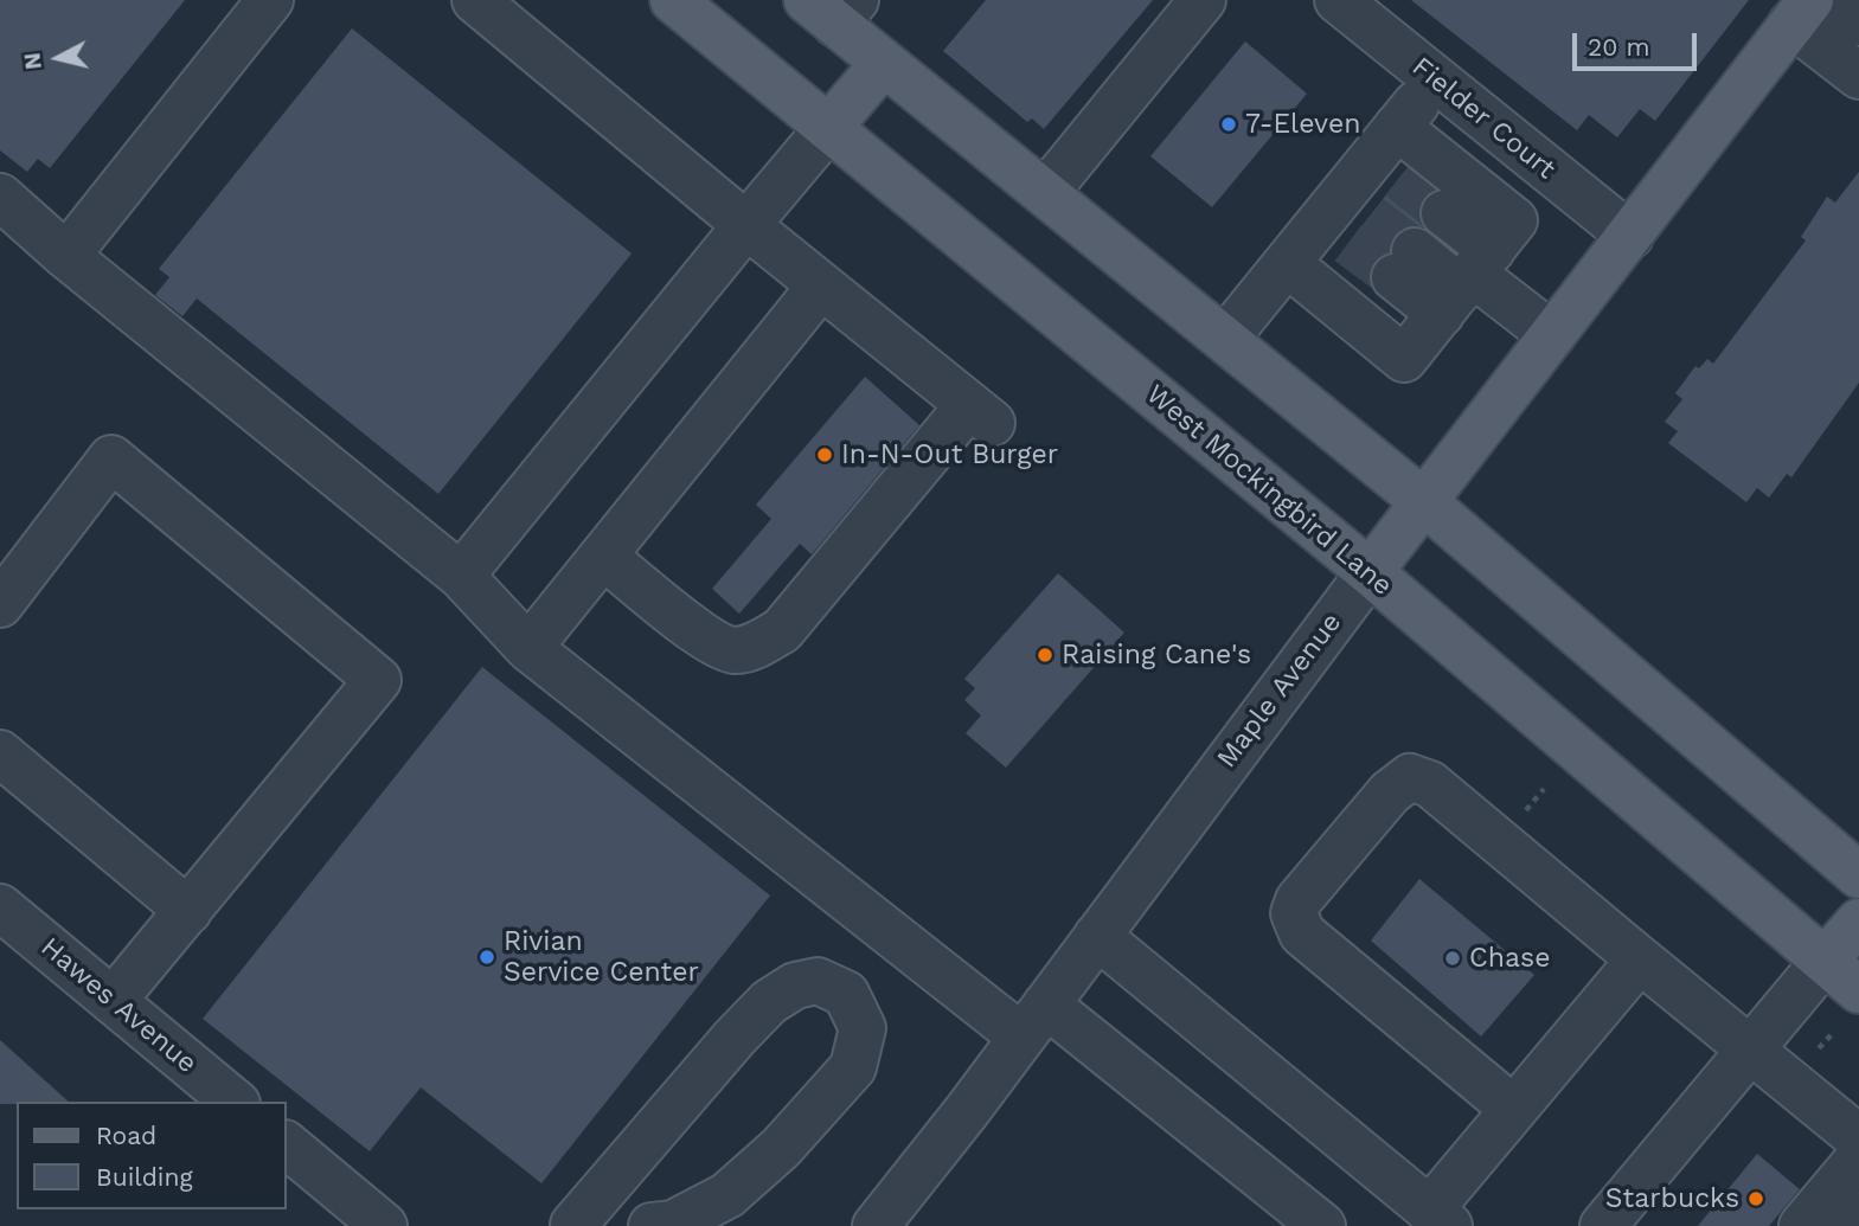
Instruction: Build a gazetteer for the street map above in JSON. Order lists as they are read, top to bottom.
{
  "streets": {
    "main road": ["West Mockingbird Lane", "Maple Avenue"],
    "street": ["Fielder Court", "Hawes Avenue"]
  },
  "crossings": [
    ["Fielder Court", "Maple Avenue"],
    ["West Mockingbird Lane", "Maple Avenue"]
  ],
  "places": [
    "7-Eleven",
    "In-N-Out Burger",
    "Raising Cane's",
    "Rivian Service Center",
    "Chase",
    "Starbucks"
  ],
  "legend": ["Road", "Building"],
  "scale_bar": "20 m",
  "north": "left"
}
